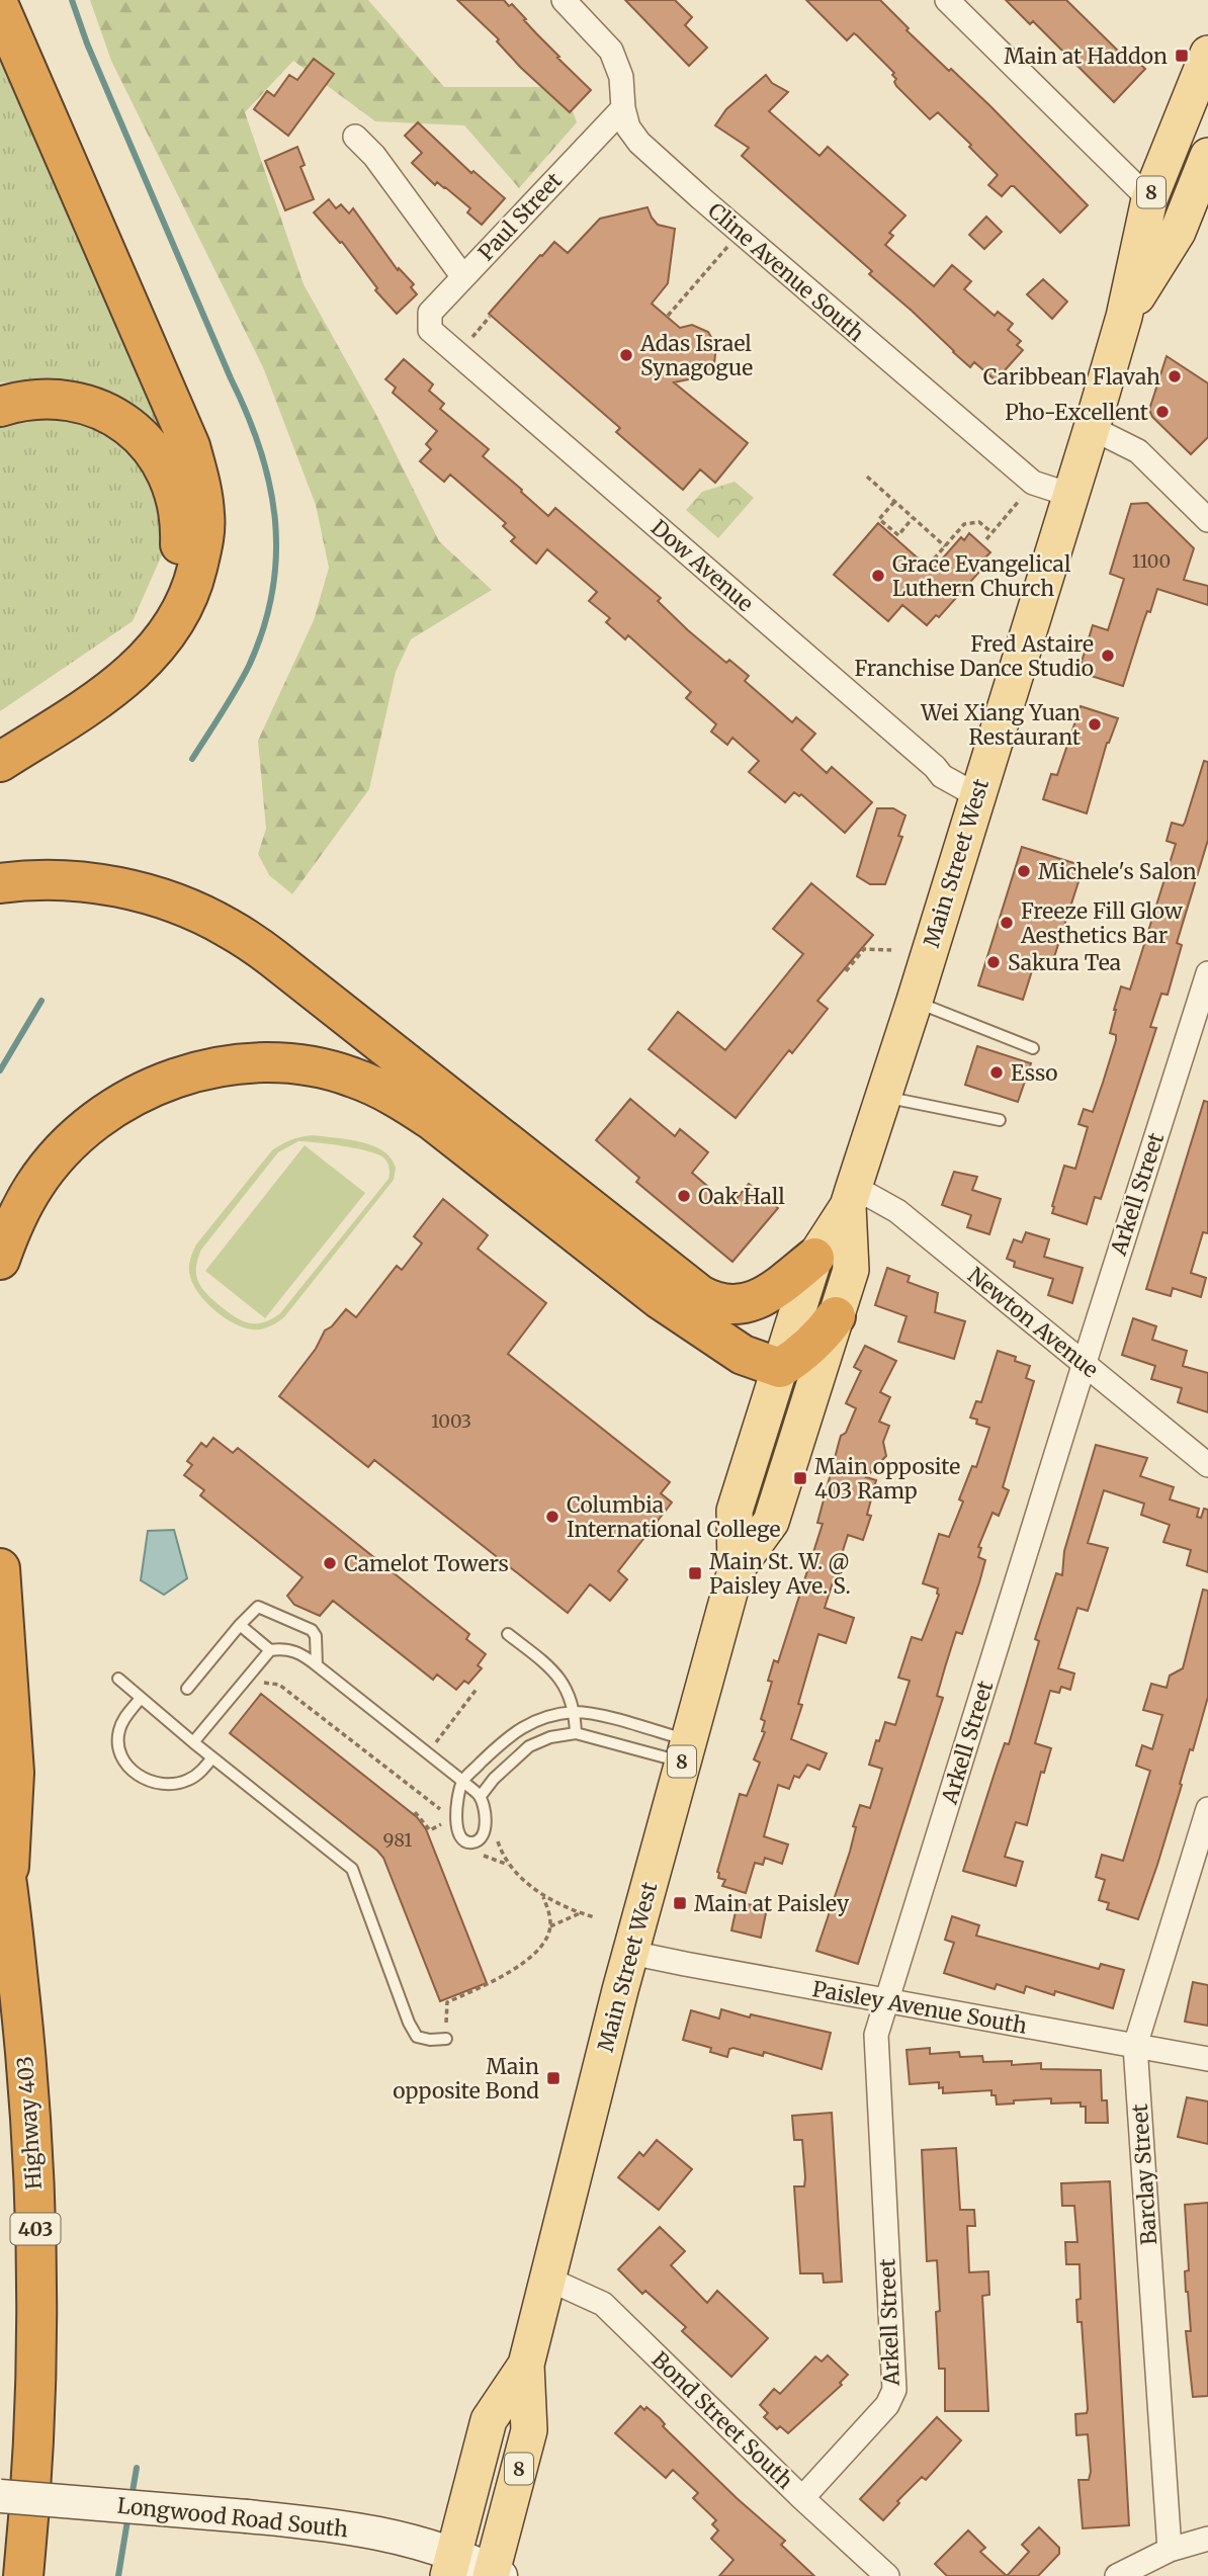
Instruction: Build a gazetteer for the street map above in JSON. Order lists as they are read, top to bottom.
{
  "streets": {
    "highway": ["Highway 403", "403"],
    "main road": ["8", "Main Street West", "Longwood Road South"],
    "street": [
      "Paul Street",
      "Cline Avenue South",
      "Dow Avenue",
      "Arkell Street",
      "Newton Avenue",
      "Paisley Avenue South",
      "Barclay Street",
      "Bond Street South"
    ]
  },
  "crossings": [
    ["Paul Street", "Cline Avenue South"],
    ["Paul Street", "Dow Avenue"],
    ["Cline Avenue South", "Main Street West"],
    ["Dow Avenue", "Main Street West"],
    ["Main Street West", "Newton Avenue"],
    ["Main Street West", "Paisley Avenue South"],
    ["Main Street West", "Bond Street South"],
    ["Main Street West", "Longwood Road South"],
    ["Arkell Street", "Newton Avenue"],
    ["Arkell Street", "Paisley Avenue South"],
    ["Arkell Street", "Bond Street South"],
    ["Paisley Avenue South", "Barclay Street"]
  ],
  "places": {
    "transit": [
      "Main at Haddon",
      "Main opposite 403 Ramp",
      "Main St. W. @ Paisley Ave. S.",
      "Main at Paisley",
      "Main opposite Bond"
    ],
    "other": [
      "Adas Israel Synagogue",
      "Caribbean Flavah",
      "Pho-Excellent",
      "Grace Evangelical Luthern Church",
      "Fred Astaire Franchise Dance Studio",
      "Wei Xiang Yuan Restaurant",
      "Michele's Salon",
      "Freeze Fill Glow Aesthetics Bar",
      "Sakura Tea",
      "Esso",
      "Oak Hall",
      "Columbia International College",
      "Camelot Towers"
    ]
  },
  "house_numbers": ["1100", "1003", "981"]
}
